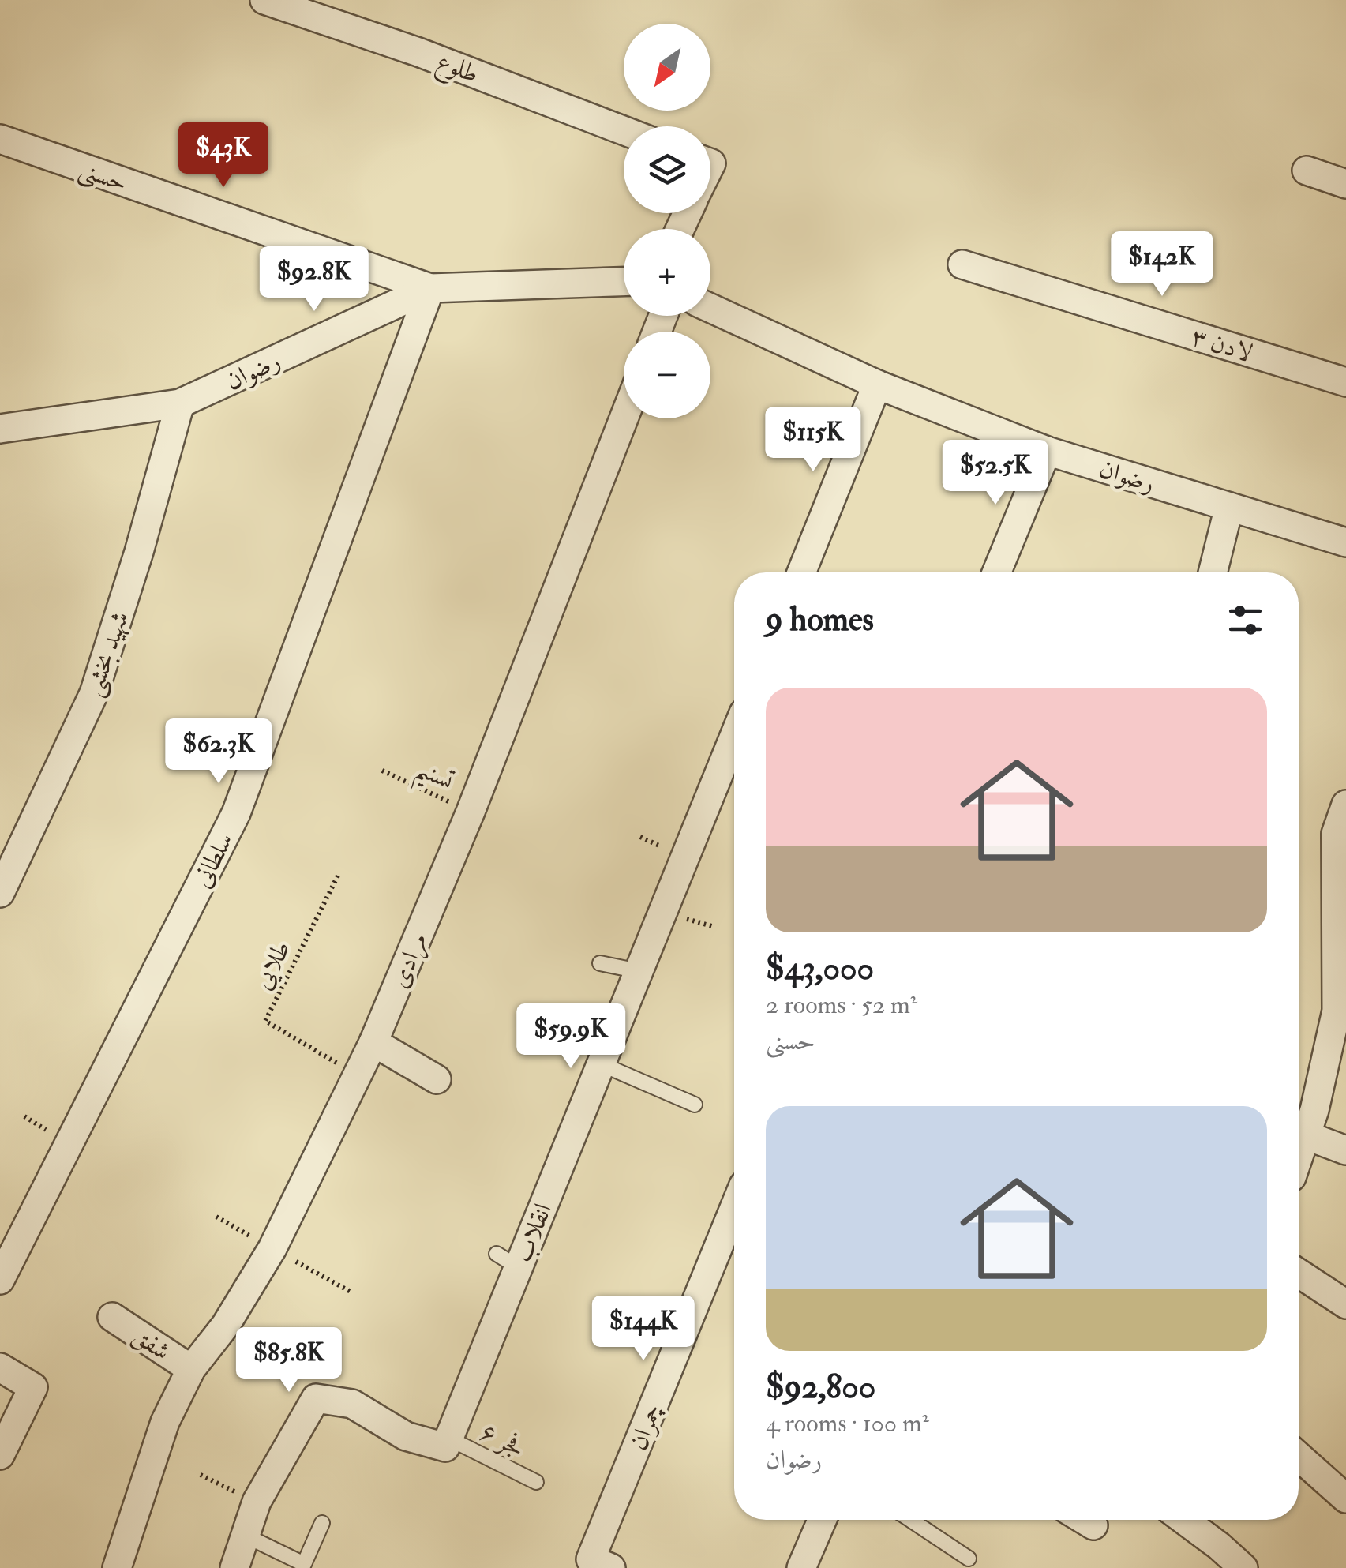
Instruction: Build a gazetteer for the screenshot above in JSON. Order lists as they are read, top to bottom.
{
  "streets": {
    "street": [
      "طلوع",
      "حسنی",
      "لادن ۳",
      "رضوان",
      "شهید بخشی",
      "سلطانی",
      "مرادی",
      "انقلاب",
      "شفق",
      "چمران"
    ],
    "lane": ["فجر ۶"],
    "path": ["تسنیم", "طلایی"]
  },
  "crossings": [
    ["حسنی", "رضوان"],
    ["حسنی", "سلطانی"],
    ["رضوان", "شهید بخشی"],
    ["رضوان", "سلطانی"],
    ["تسنیم", "مرادی"],
    ["مرادی", "طلایی"],
    ["مرادی", "شفق"],
    ["انقلاب", "فجر ۶"]
  ],
  "north": "bottom left",
  "page": {
    "map_buttons": ["+", "−"],
    "price": [
      "$43K",
      "$142K",
      "$92.8K",
      "$115K",
      "$52.5K",
      "$62.3K",
      "$59.9K",
      "$144K",
      "$85.8K"
    ],
    "heading": "9 homes",
    "list": [
      {
        "name": "$43,000",
        "note": "2 rooms · 52 m² · حسنی"
      },
      {
        "name": "$92,800",
        "note": "4 rooms · 100 m² · رضوان"
      }
    ]
  }
}
